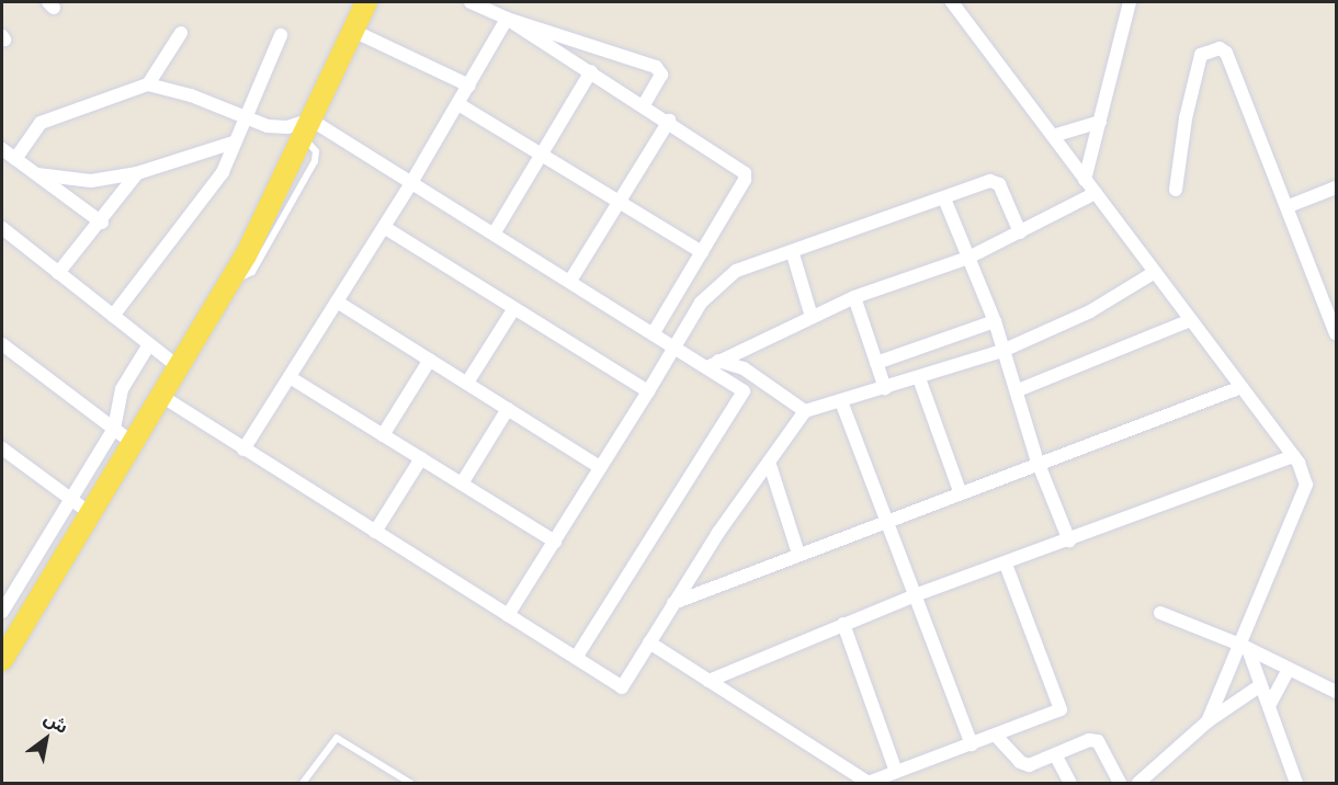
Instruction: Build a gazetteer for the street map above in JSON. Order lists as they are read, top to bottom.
{
  "north": "top right"
}
